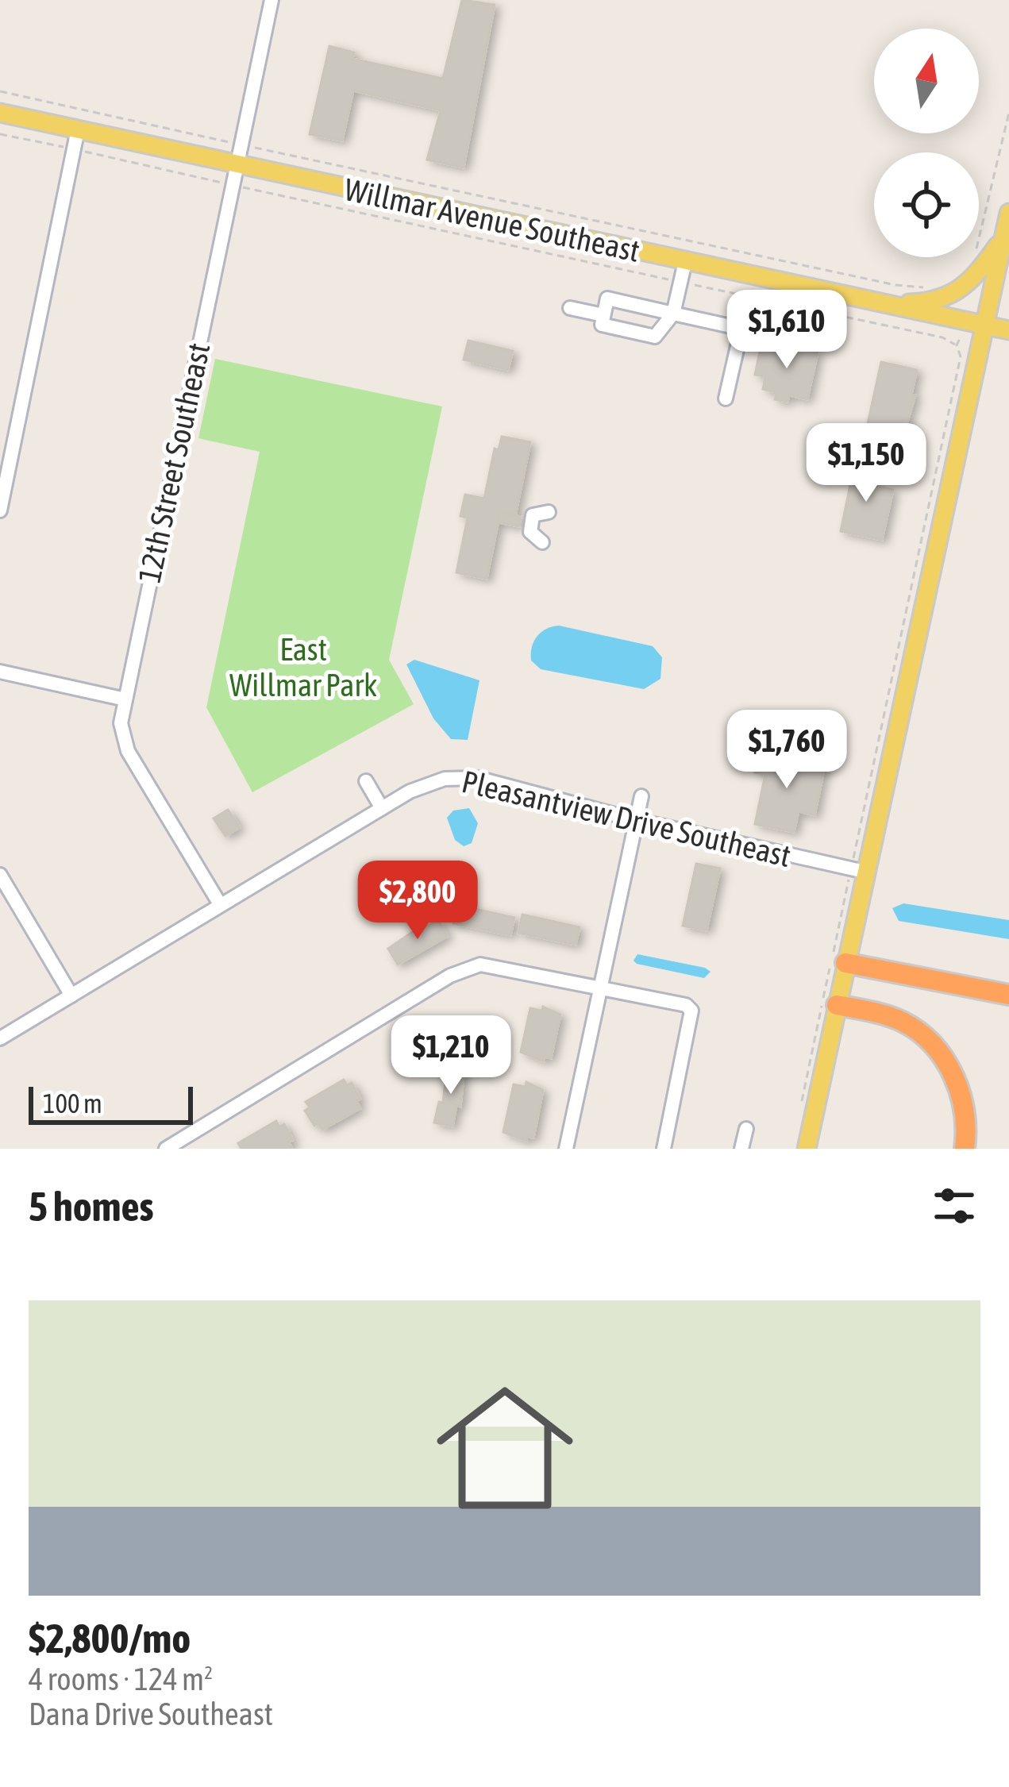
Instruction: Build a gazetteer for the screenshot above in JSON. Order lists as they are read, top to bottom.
{
  "streets": {
    "main road": ["Willmar Avenue Southeast"],
    "street": ["12th Street Southeast", "Pleasantview Drive Southeast"]
  },
  "crossings": [
    ["Willmar Avenue Southeast", "12th Street Southeast"],
    ["12th Street Southeast", "Pleasantview Drive Southeast"]
  ],
  "parks": ["East Willmar Park"],
  "scale_bar": "100 m",
  "north": "top",
  "page": {
    "price": [
      "$1,610",
      "$1,150",
      "$1,760",
      "$2,800",
      "$1,210"
    ],
    "scale": "100 m",
    "heading": "5 homes",
    "list": [
      {
        "name": "$2,800/mo",
        "note": "4 rooms · 124 m² · Dana Drive Southeast"
      }
    ]
  }
}
